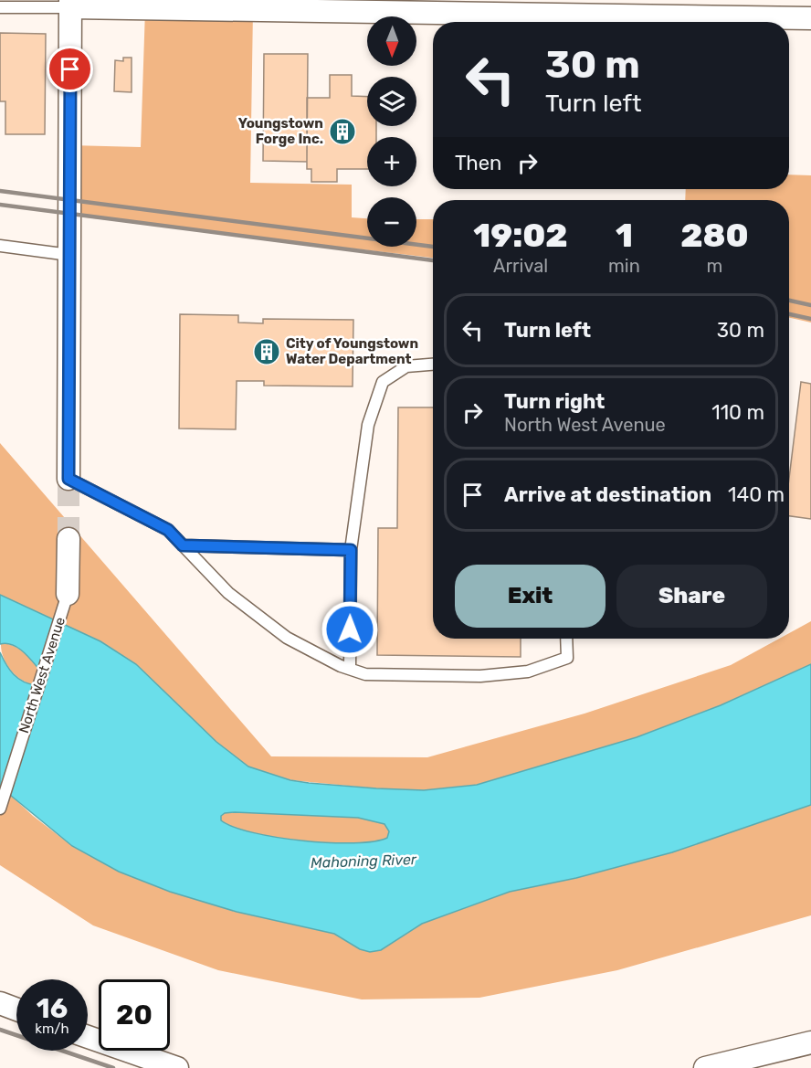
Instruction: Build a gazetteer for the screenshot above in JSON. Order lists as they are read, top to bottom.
{
  "streets": {
    "street": ["North West Avenue"]
  },
  "water": ["Mahoning River"],
  "places": {
    "building": ["Youngstown Forge Inc.", "City of Youngstown Water Department"]
  },
  "north": "bottom",
  "page": {
    "map_buttons": ["+", "−"],
    "turn": ["30 m", "Turn left"],
    "then": "Then",
    "eta": [
      "19:02",
      "Arrival",
      "1",
      "min",
      "280",
      "m"
    ],
    "list": [
      {
        "name": "Turn left",
        "value": "30 m"
      },
      {
        "name": "Turn right",
        "note": "North West Avenue",
        "value": "110 m"
      },
      {
        "name": "Arrive at destination",
        "value": "140 m"
      }
    ],
    "buttons": ["Exit", "Share"],
    "speed": "16 km/h",
    "limit": "20"
  }
}
